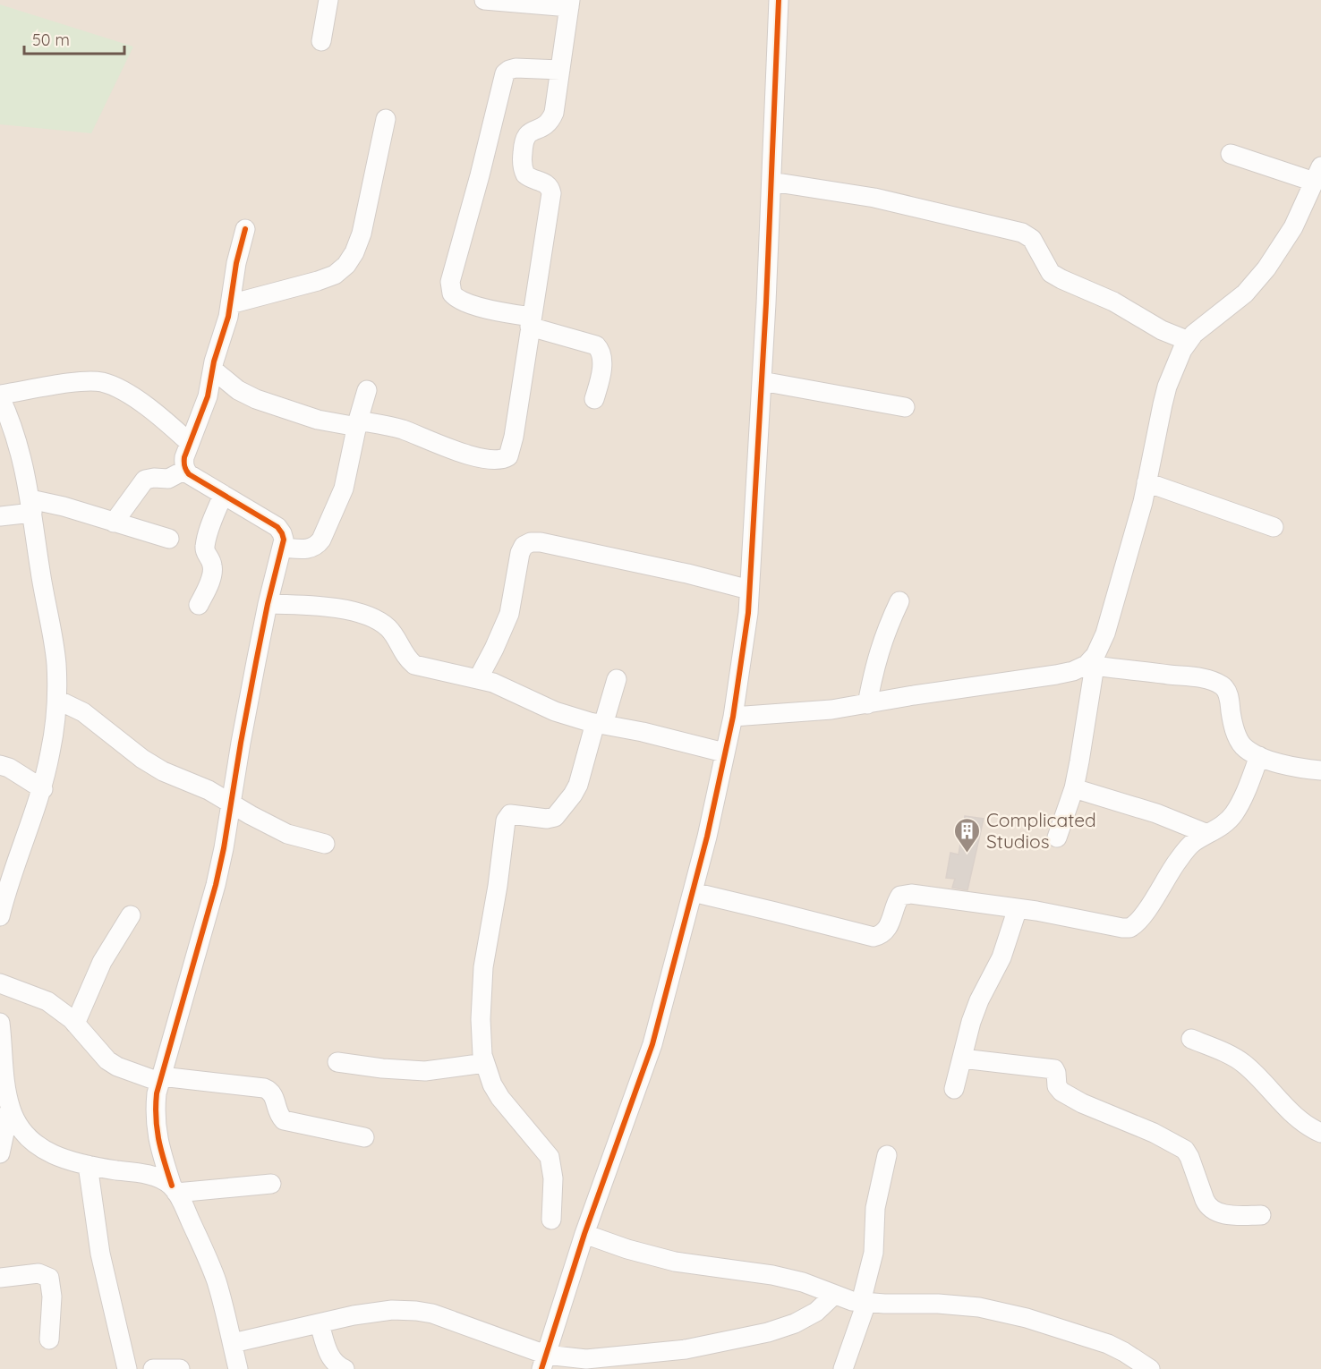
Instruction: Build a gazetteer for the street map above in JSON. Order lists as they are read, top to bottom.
{
  "places": {
    "building": ["Complicated Studios"]
  },
  "scale_bar": "50 m"
}
